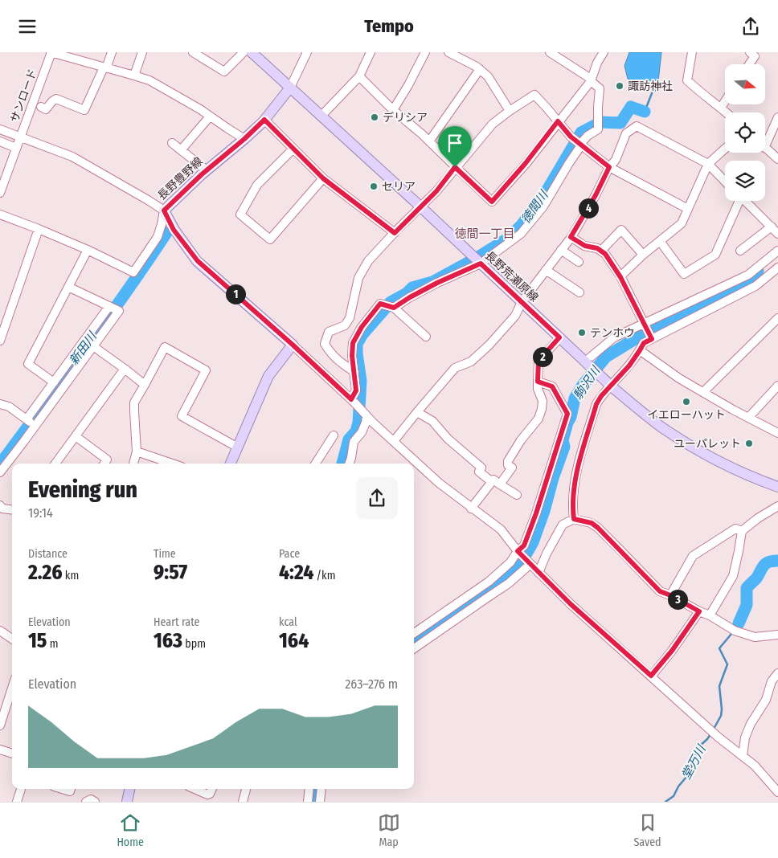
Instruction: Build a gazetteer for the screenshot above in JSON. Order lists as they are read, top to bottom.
{
  "streets": {
    "main road": ["長野豊野線", "長野荒瀬原線"],
    "street": ["サンロード"]
  },
  "crossings": [
    ["長野豊野線", "長野荒瀬原線"]
  ],
  "districts": ["徳間一丁目"],
  "water": [
    "徳間川",
    "新田川",
    "駒沢川",
    "堂万川"
  ],
  "places": [
    "諏訪神社",
    "デリシア",
    "セリア",
    "テンホウ",
    "イエローハット",
    "ユーパレット"
  ],
  "north": "right",
  "page": {
    "header": "Tempo",
    "pins": [
      "4",
      "1",
      "2",
      "3"
    ],
    "heading": ["Evening run", "19:14"],
    "stats": [
      ["Distance", "2.26 km"],
      ["Time", "9:57"],
      ["Pace", "4:24 /km"],
      ["Elevation", "15 m"],
      ["Heart rate", "163 bpm"],
      ["kcal", "164"]
    ],
    "chart": ["Elevation", "263–276 m"],
    "tabs": ["Home", "Map", "Saved"]
  }
}
